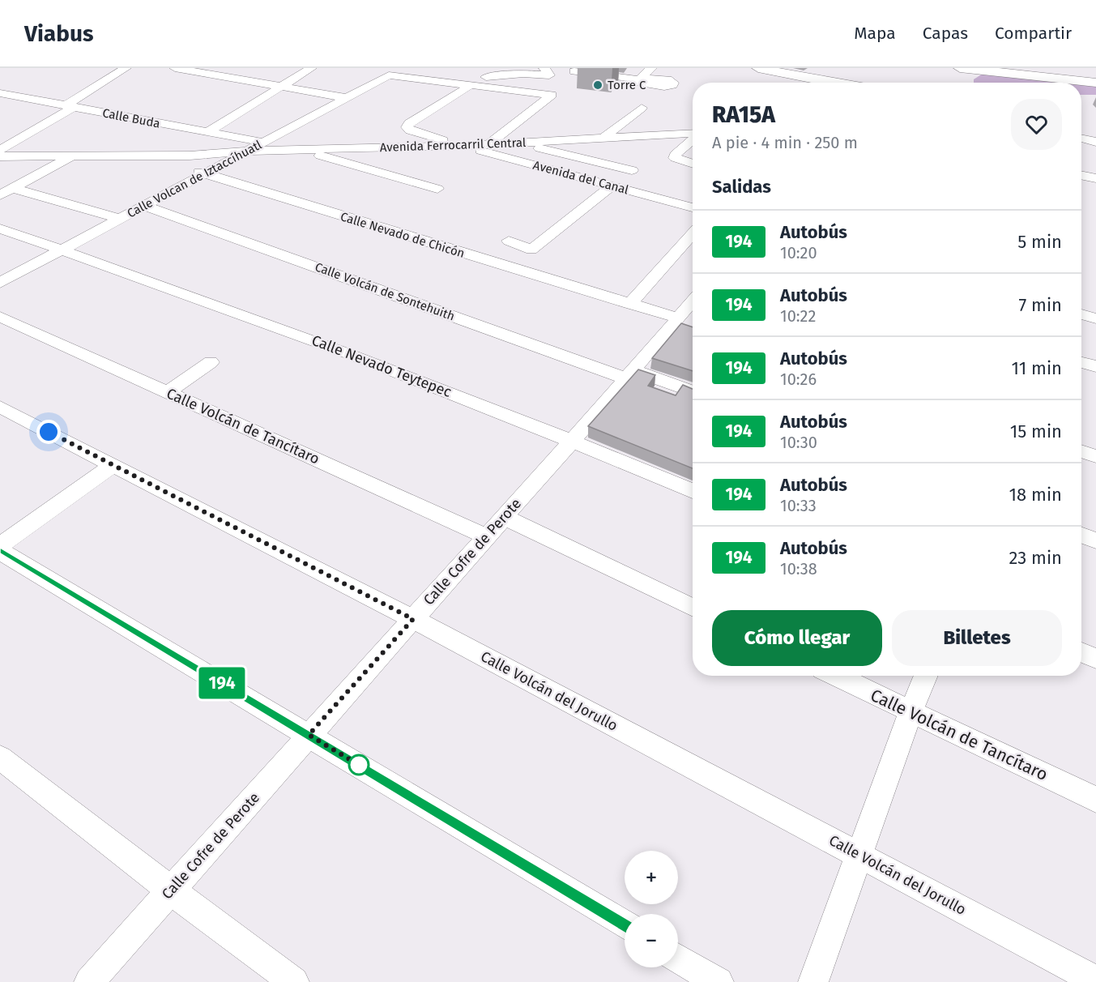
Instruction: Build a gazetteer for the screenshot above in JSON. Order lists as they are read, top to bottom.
{
  "streets": {
    "street": [
      "Calle Buda",
      "Avenida Ferrocarril Central",
      "Avenida del Canal",
      "Calle Volcan de Iztaccíhuatl",
      "Calle Nevado de Chicón",
      "Calle Volcán de Sontehuith",
      "Calle Nevado Teytepec",
      "Calle Volcán de Tancítaro",
      "Calle Cofre de Perote",
      "Calle Volcán del Jorullo"
    ]
  },
  "crossings": [
    ["Calle Buda", "Calle Volcan de Iztaccíhuatl"],
    ["Avenida Ferrocarril Central", "Avenida del Canal"],
    ["Avenida Ferrocarril Central", "Calle Volcan de Iztaccíhuatl"],
    ["Avenida Ferrocarril Central", "Calle Nevado de Chicón"],
    ["Calle Volcan de Iztaccíhuatl", "Calle Nevado de Chicón"],
    ["Calle Volcan de Iztaccíhuatl", "Calle Volcán de Sontehuith"],
    ["Calle Volcan de Iztaccíhuatl", "Calle Nevado Teytepec"],
    ["Calle Nevado de Chicón", "Calle Cofre de Perote"],
    ["Calle Volcán de Sontehuith", "Calle Cofre de Perote"],
    ["Calle Nevado Teytepec", "Calle Cofre de Perote"],
    ["Calle Volcán de Tancítaro", "Calle Cofre de Perote"],
    ["Calle Cofre de Perote", "Calle Volcán del Jorullo"]
  ],
  "places": ["Torre C"],
  "lines": ["bus line 194"],
  "page": {
    "header": "Viabus",
    "nav": ["Mapa", "Capas", "Compartir"],
    "on_map": "194",
    "heading": [
      ["RA15A", "A pie · 4 min · 250 m"],
      "Salidas"
    ],
    "list": [
      {
        "mark": "194",
        "name": "Autobús",
        "note": "10:20",
        "value": "5 min"
      },
      {
        "mark": "194",
        "name": "Autobús",
        "note": "10:22",
        "value": "7 min"
      },
      {
        "mark": "194",
        "name": "Autobús",
        "note": "10:26",
        "value": "11 min"
      },
      {
        "mark": "194",
        "name": "Autobús",
        "note": "10:30",
        "value": "15 min"
      },
      {
        "mark": "194",
        "name": "Autobús",
        "note": "10:33",
        "value": "18 min"
      },
      {
        "mark": "194",
        "name": "Autobús",
        "note": "10:38",
        "value": "23 min"
      }
    ],
    "buttons": ["Cómo llegar", "Billetes"],
    "map_buttons": ["+", "−"]
  }
}
